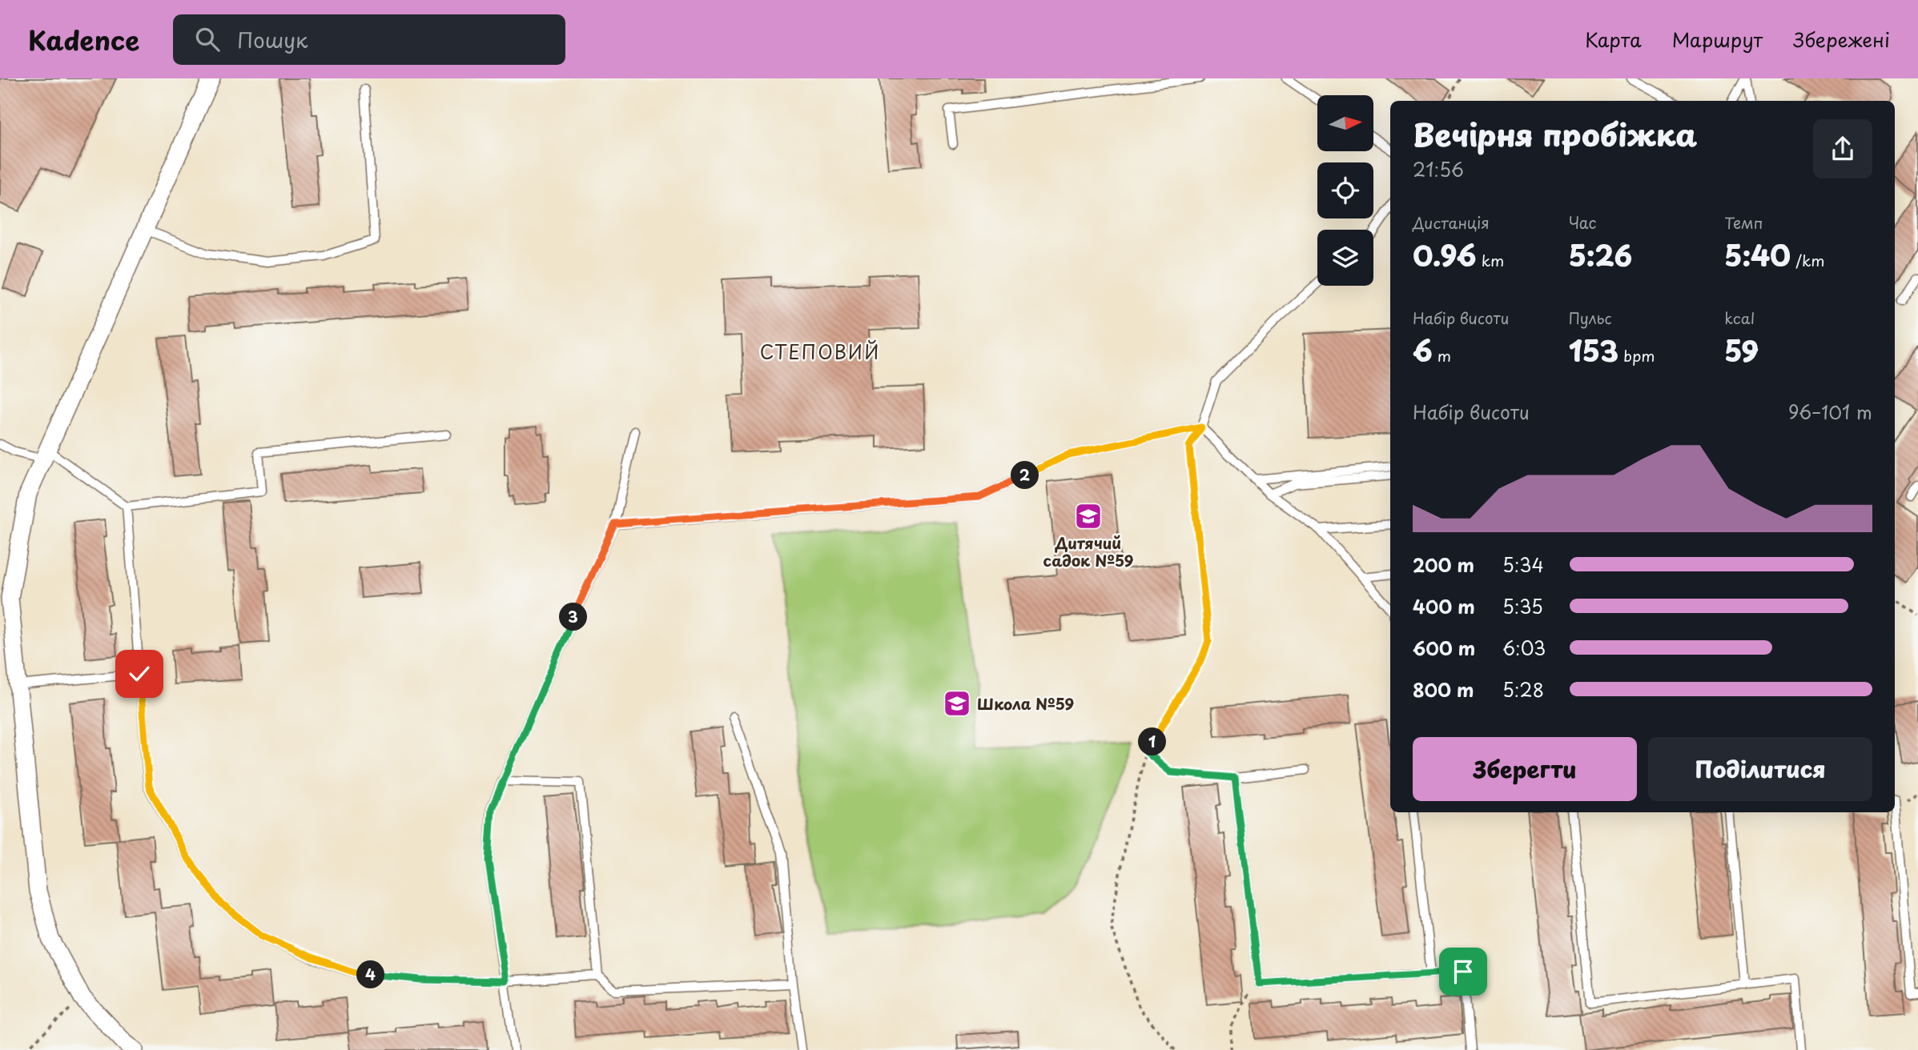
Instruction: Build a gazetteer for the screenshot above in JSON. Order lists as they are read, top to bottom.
{
  "districts": ["СТЕПОВИЙ"],
  "places": {
    "school or university": ["Дитячий садок №59", "Школа №59"]
  },
  "north": "right",
  "page": {
    "header": "Kadence",
    "search": "Пошук",
    "nav": ["Карта", "Маршрут", "Збережені"],
    "heading": ["Вечірня пробіжка", "21:56"],
    "stats": [
      ["Дистанція", "0.96 km"],
      ["Час", "5:26"],
      ["Темп", "5:40 /km"],
      ["Набір висоти", "6 m"],
      ["Пульс", "153 bpm"],
      ["kcal", "59"]
    ],
    "chart": ["Набір висоти", "96–101 m"],
    "pins": [
      "2",
      "3",
      "1",
      "4"
    ],
    "list": [
      {
        "name": "200 m",
        "note": "5:34"
      },
      {
        "name": "400 m",
        "note": "5:35"
      },
      {
        "name": "600 m",
        "note": "6:03"
      },
      {
        "name": "800 m",
        "note": "5:28"
      }
    ],
    "buttons": ["Зберегти", "Поділитися"]
  }
}
